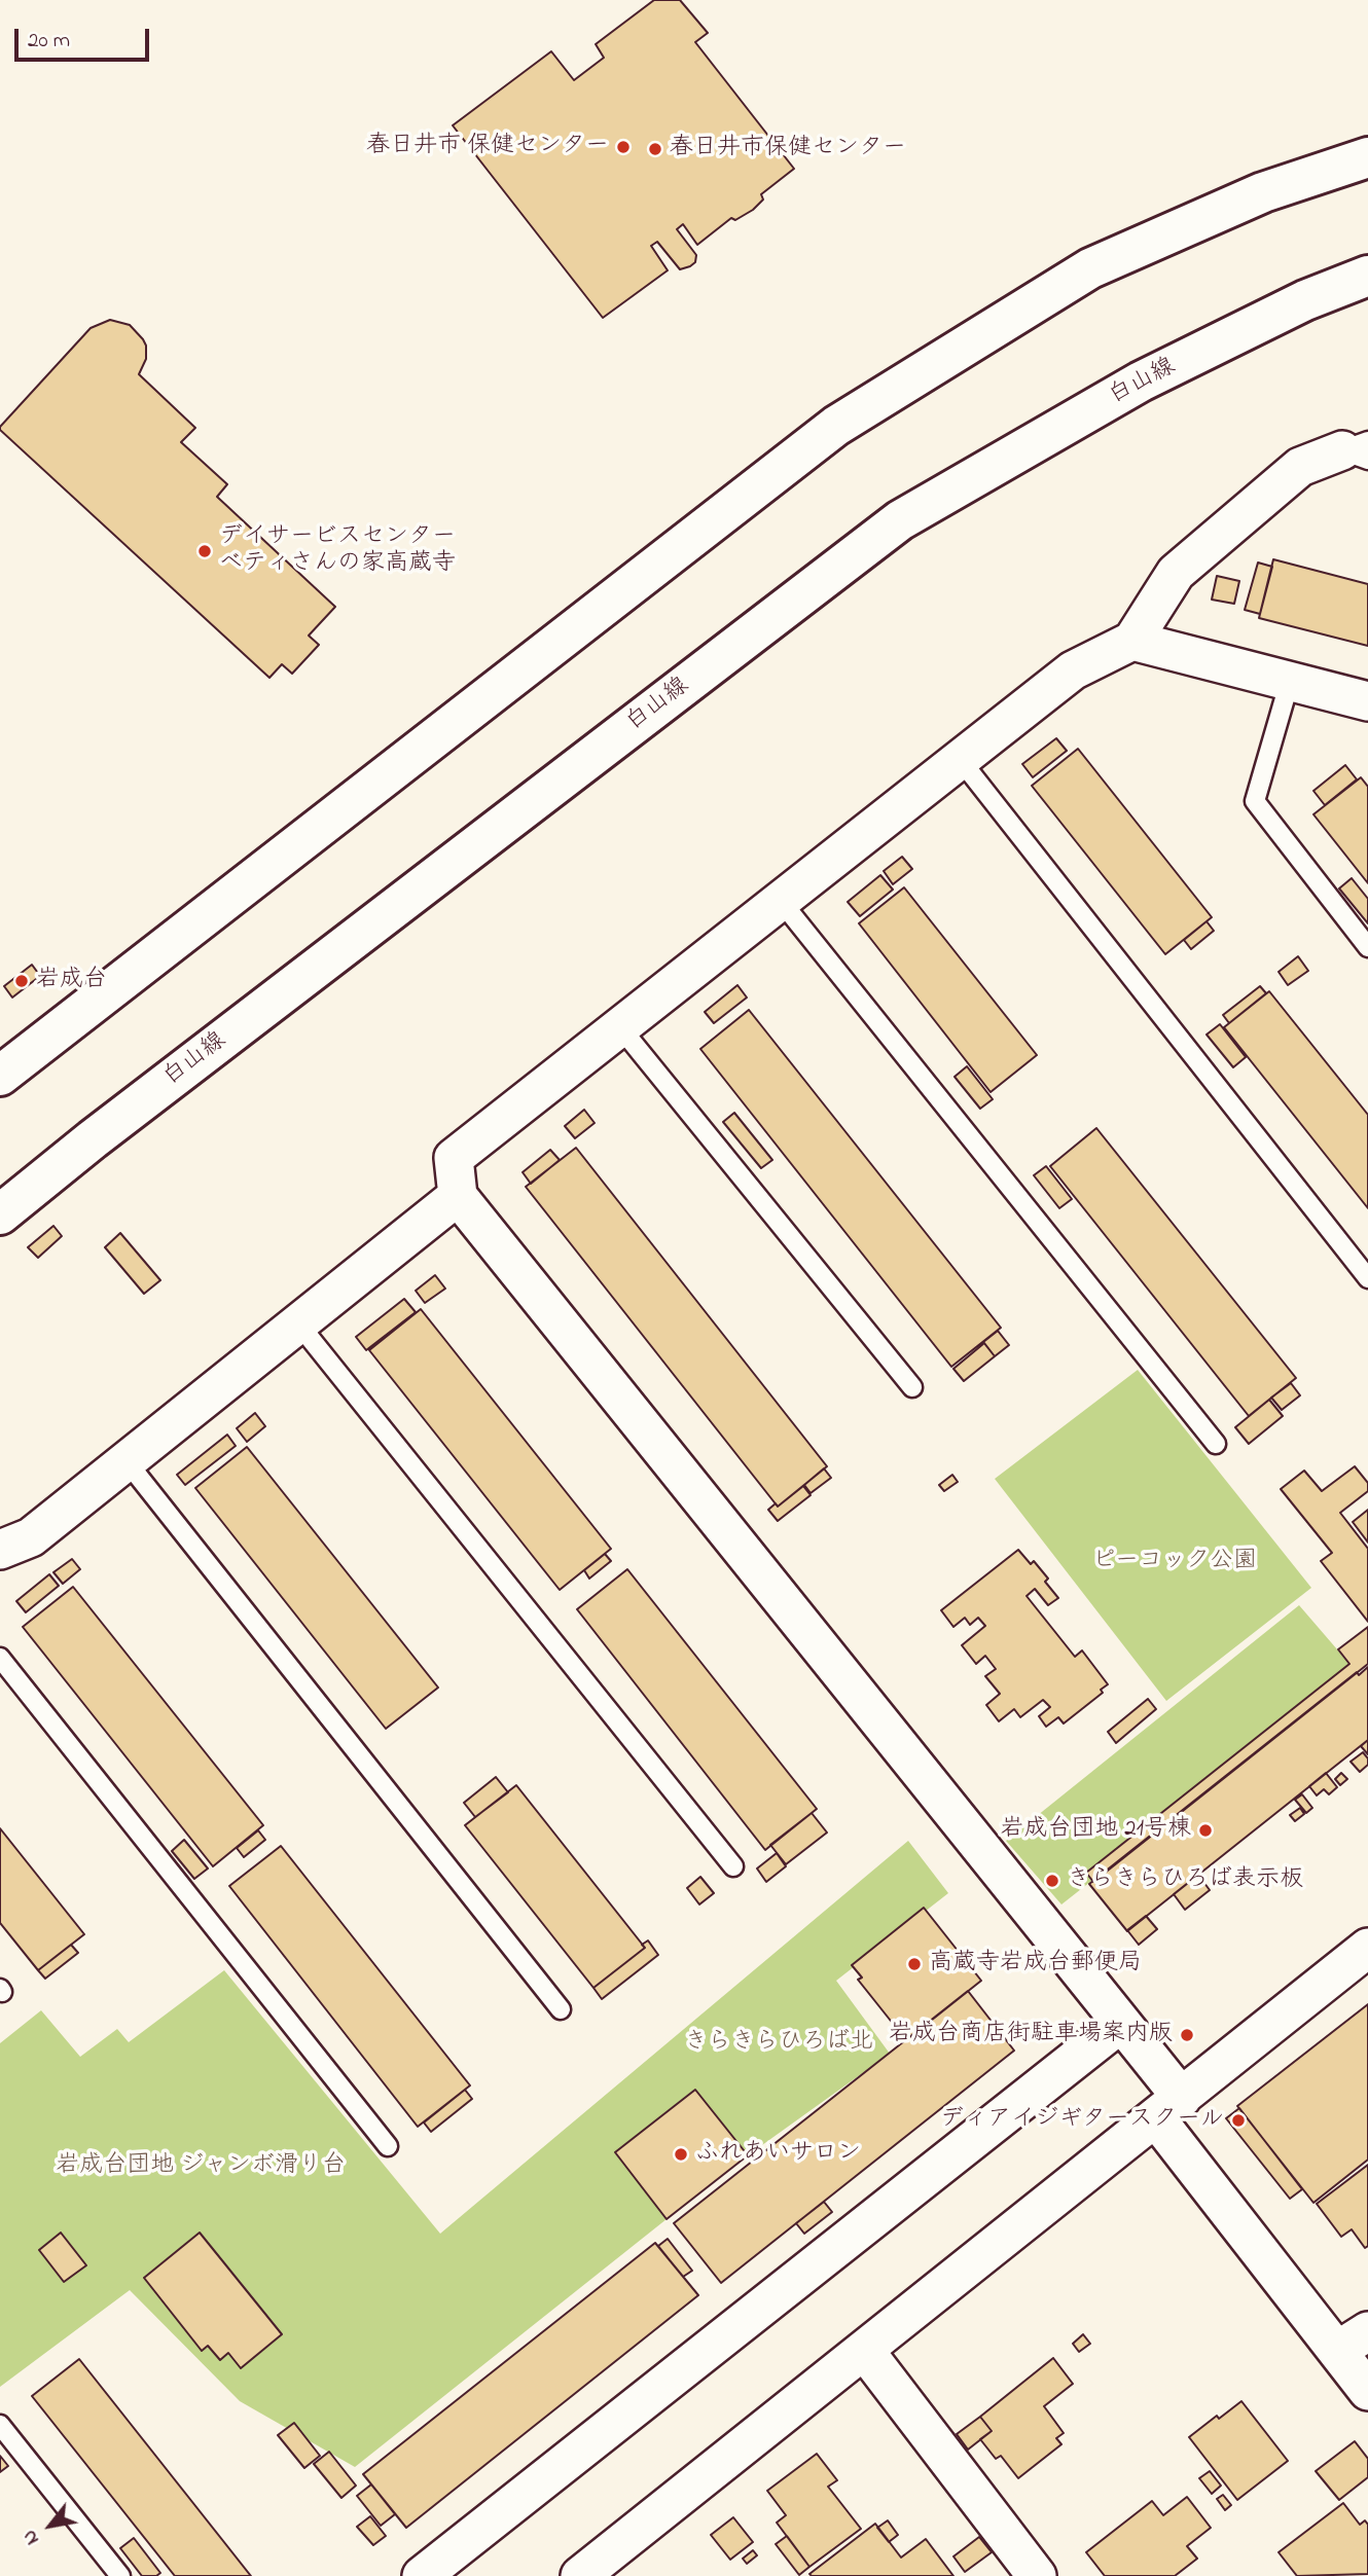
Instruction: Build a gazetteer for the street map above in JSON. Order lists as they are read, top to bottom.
{
  "streets": {
    "street": ["白山線"]
  },
  "parks": ["ピーコック公園", "きらきらひろば北", "岩成台団地 ジャンボ滑り台"],
  "places": [
    "春日井市 保健センター",
    "春日井市保健センター",
    "デイサービスセンター ベティさんの家高蔵寺",
    "岩成台",
    "岩成台団地 21号棟",
    "きらきらひろば表示板",
    "高蔵寺岩成台郵便局",
    "岩成台商店街駐車場案内版",
    "ディアイジギタースクール",
    "ふれあいサロン"
  ],
  "scale_bar": "20 m",
  "north": "bottom left"
}
